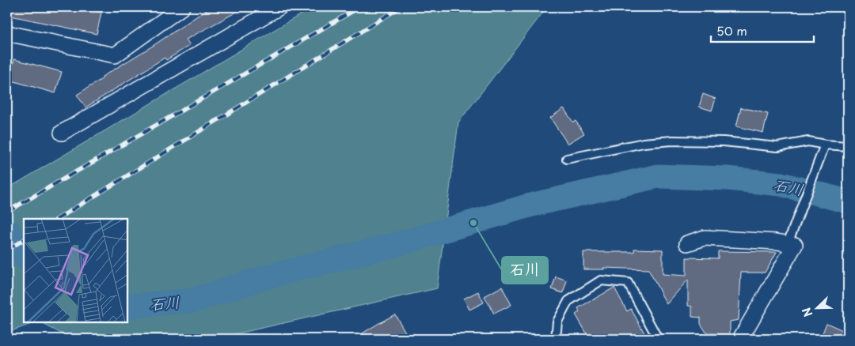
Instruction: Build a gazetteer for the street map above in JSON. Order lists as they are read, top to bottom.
{
  "water": ["石川"],
  "places": ["石川"],
  "scale_bar": "50 m",
  "north": "bottom left"
}
